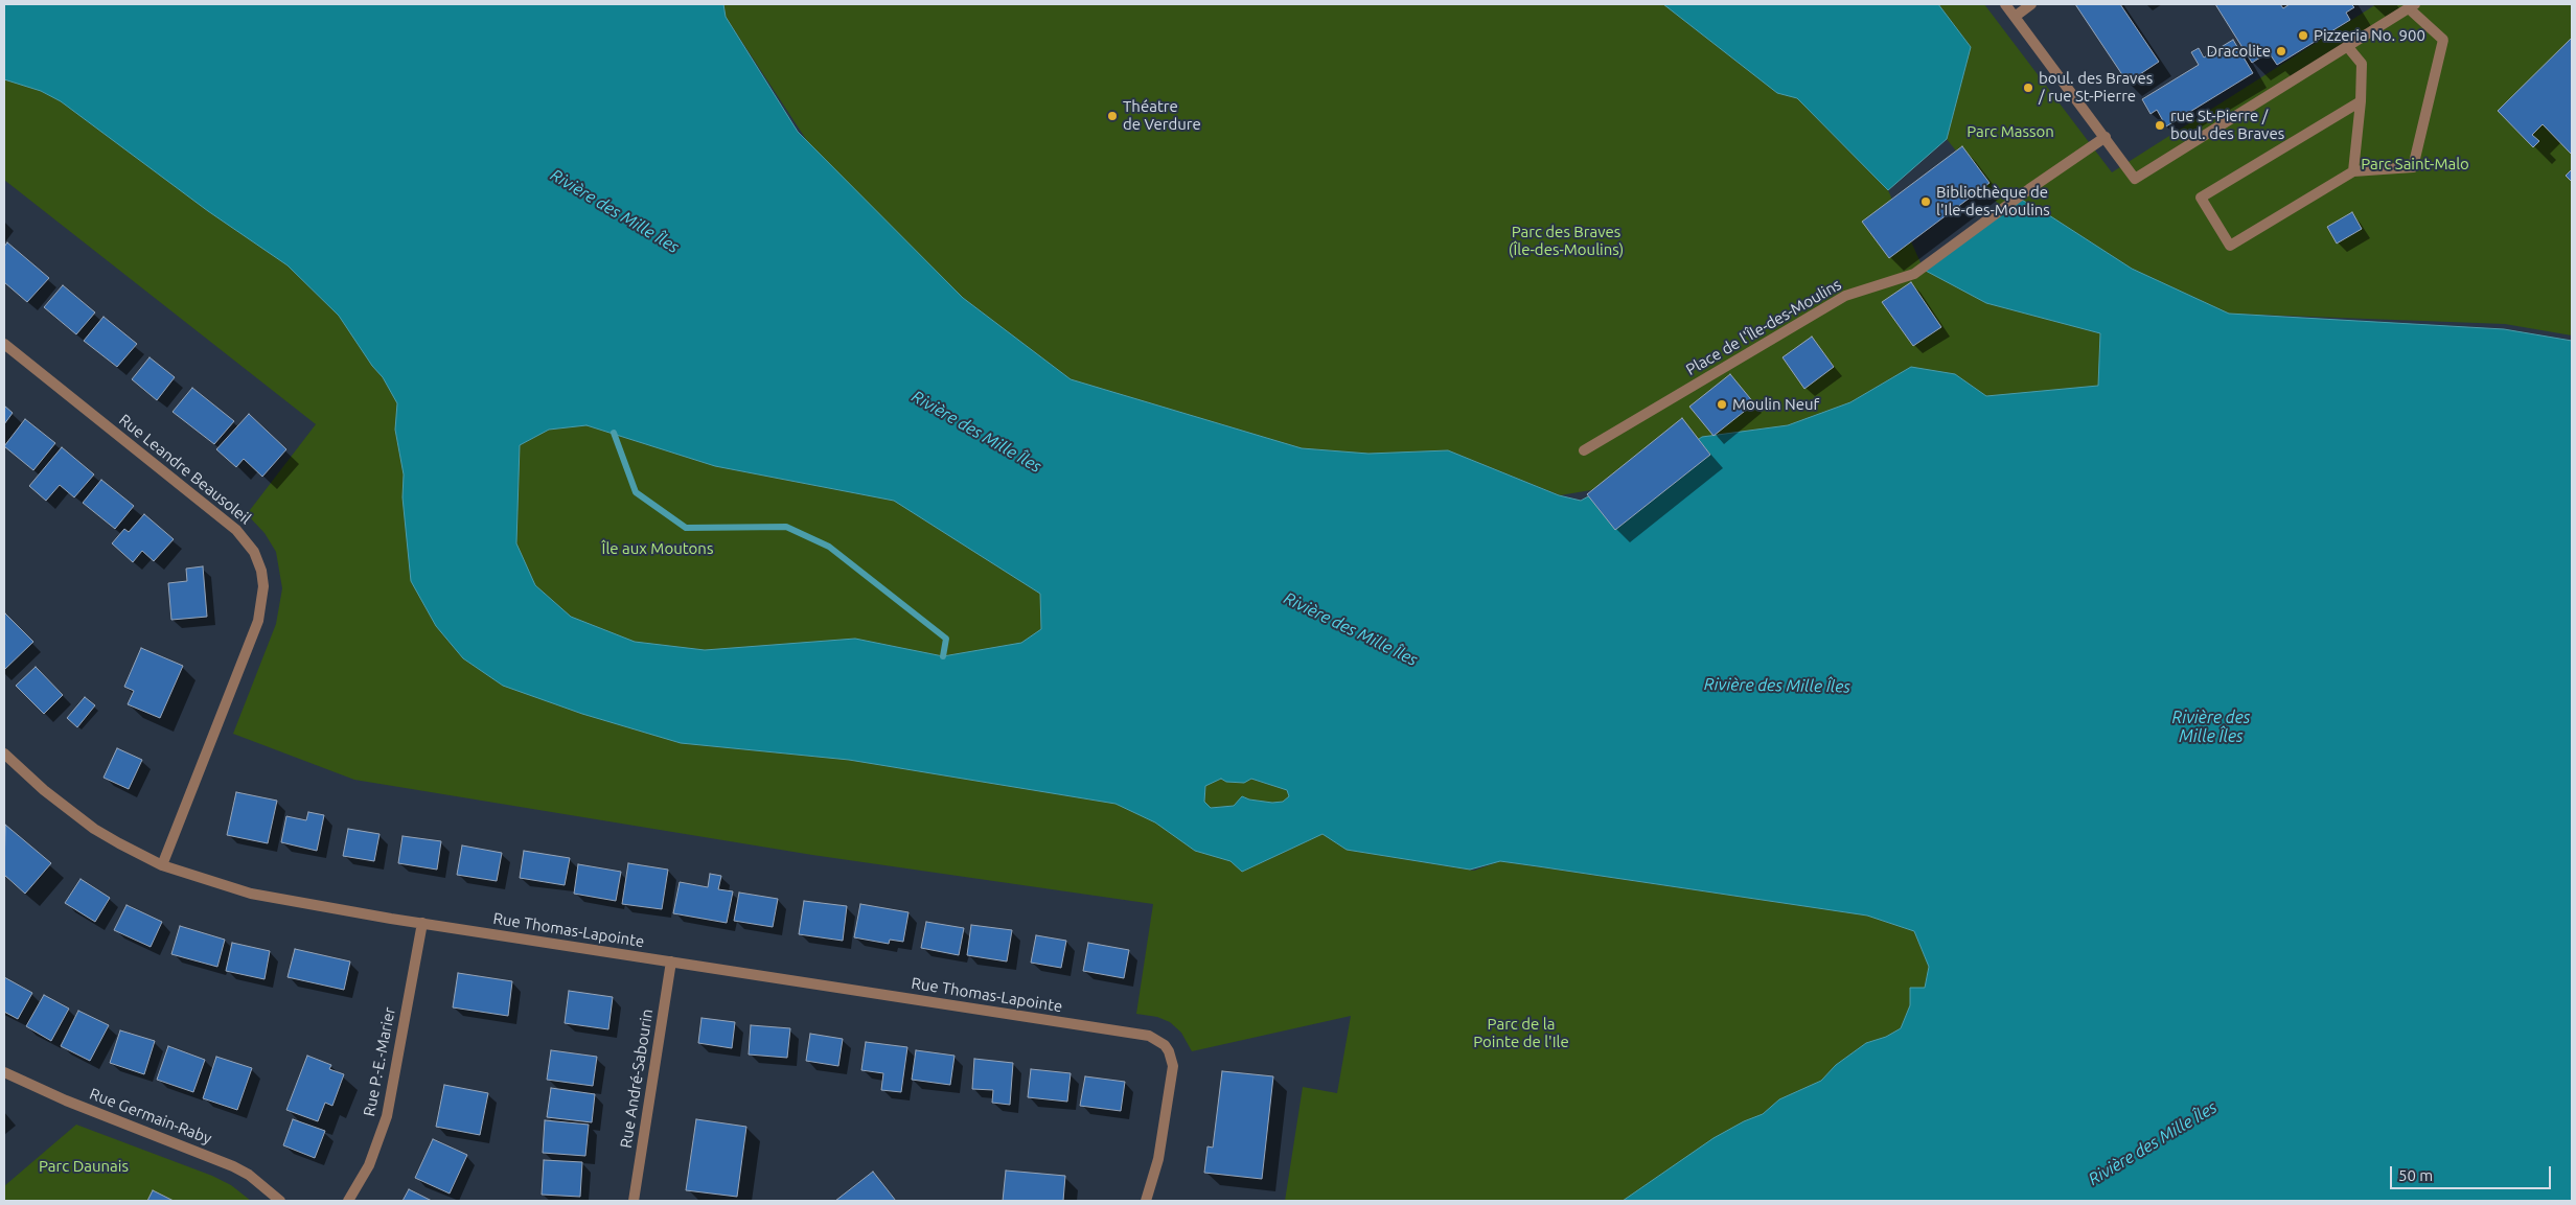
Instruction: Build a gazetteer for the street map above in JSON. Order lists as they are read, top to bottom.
{
  "streets": {
    "street": [
      "Place de l'Île-des-Moulins",
      "Rue Leandre Beausoleil",
      "Rue Thomas-Lapointe",
      "Rue P.-E.-Marier",
      "Rue André-Sabourin",
      "Rue Germain-Raby"
    ]
  },
  "crossings": [
    ["Rue Leandre Beausoleil", "Rue Thomas-Lapointe"],
    ["Rue Thomas-Lapointe", "Rue P.-E.-Marier"],
    ["Rue Thomas-Lapointe", "Rue André-Sabourin"]
  ],
  "water": ["Rivière des Mille Îles"],
  "parks": [
    "Parc Masson",
    "Parc Saint-Malo",
    "Parc des Braves (Île-des-Moulins)",
    "Île aux Moutons",
    "Parc de la Pointe de l'Ile",
    "Parc Daunais"
  ],
  "places": [
    "Pizzeria No. 900",
    "Dracolite",
    "boul. des Braves / rue St-Pierre",
    "Théatre de Verdure",
    "rue St-Pierre / boul. des Braves",
    "Bibliothèque de l'Ile-des-Moulins",
    "Moulin Neuf"
  ],
  "scale_bar": "50 m"
}
